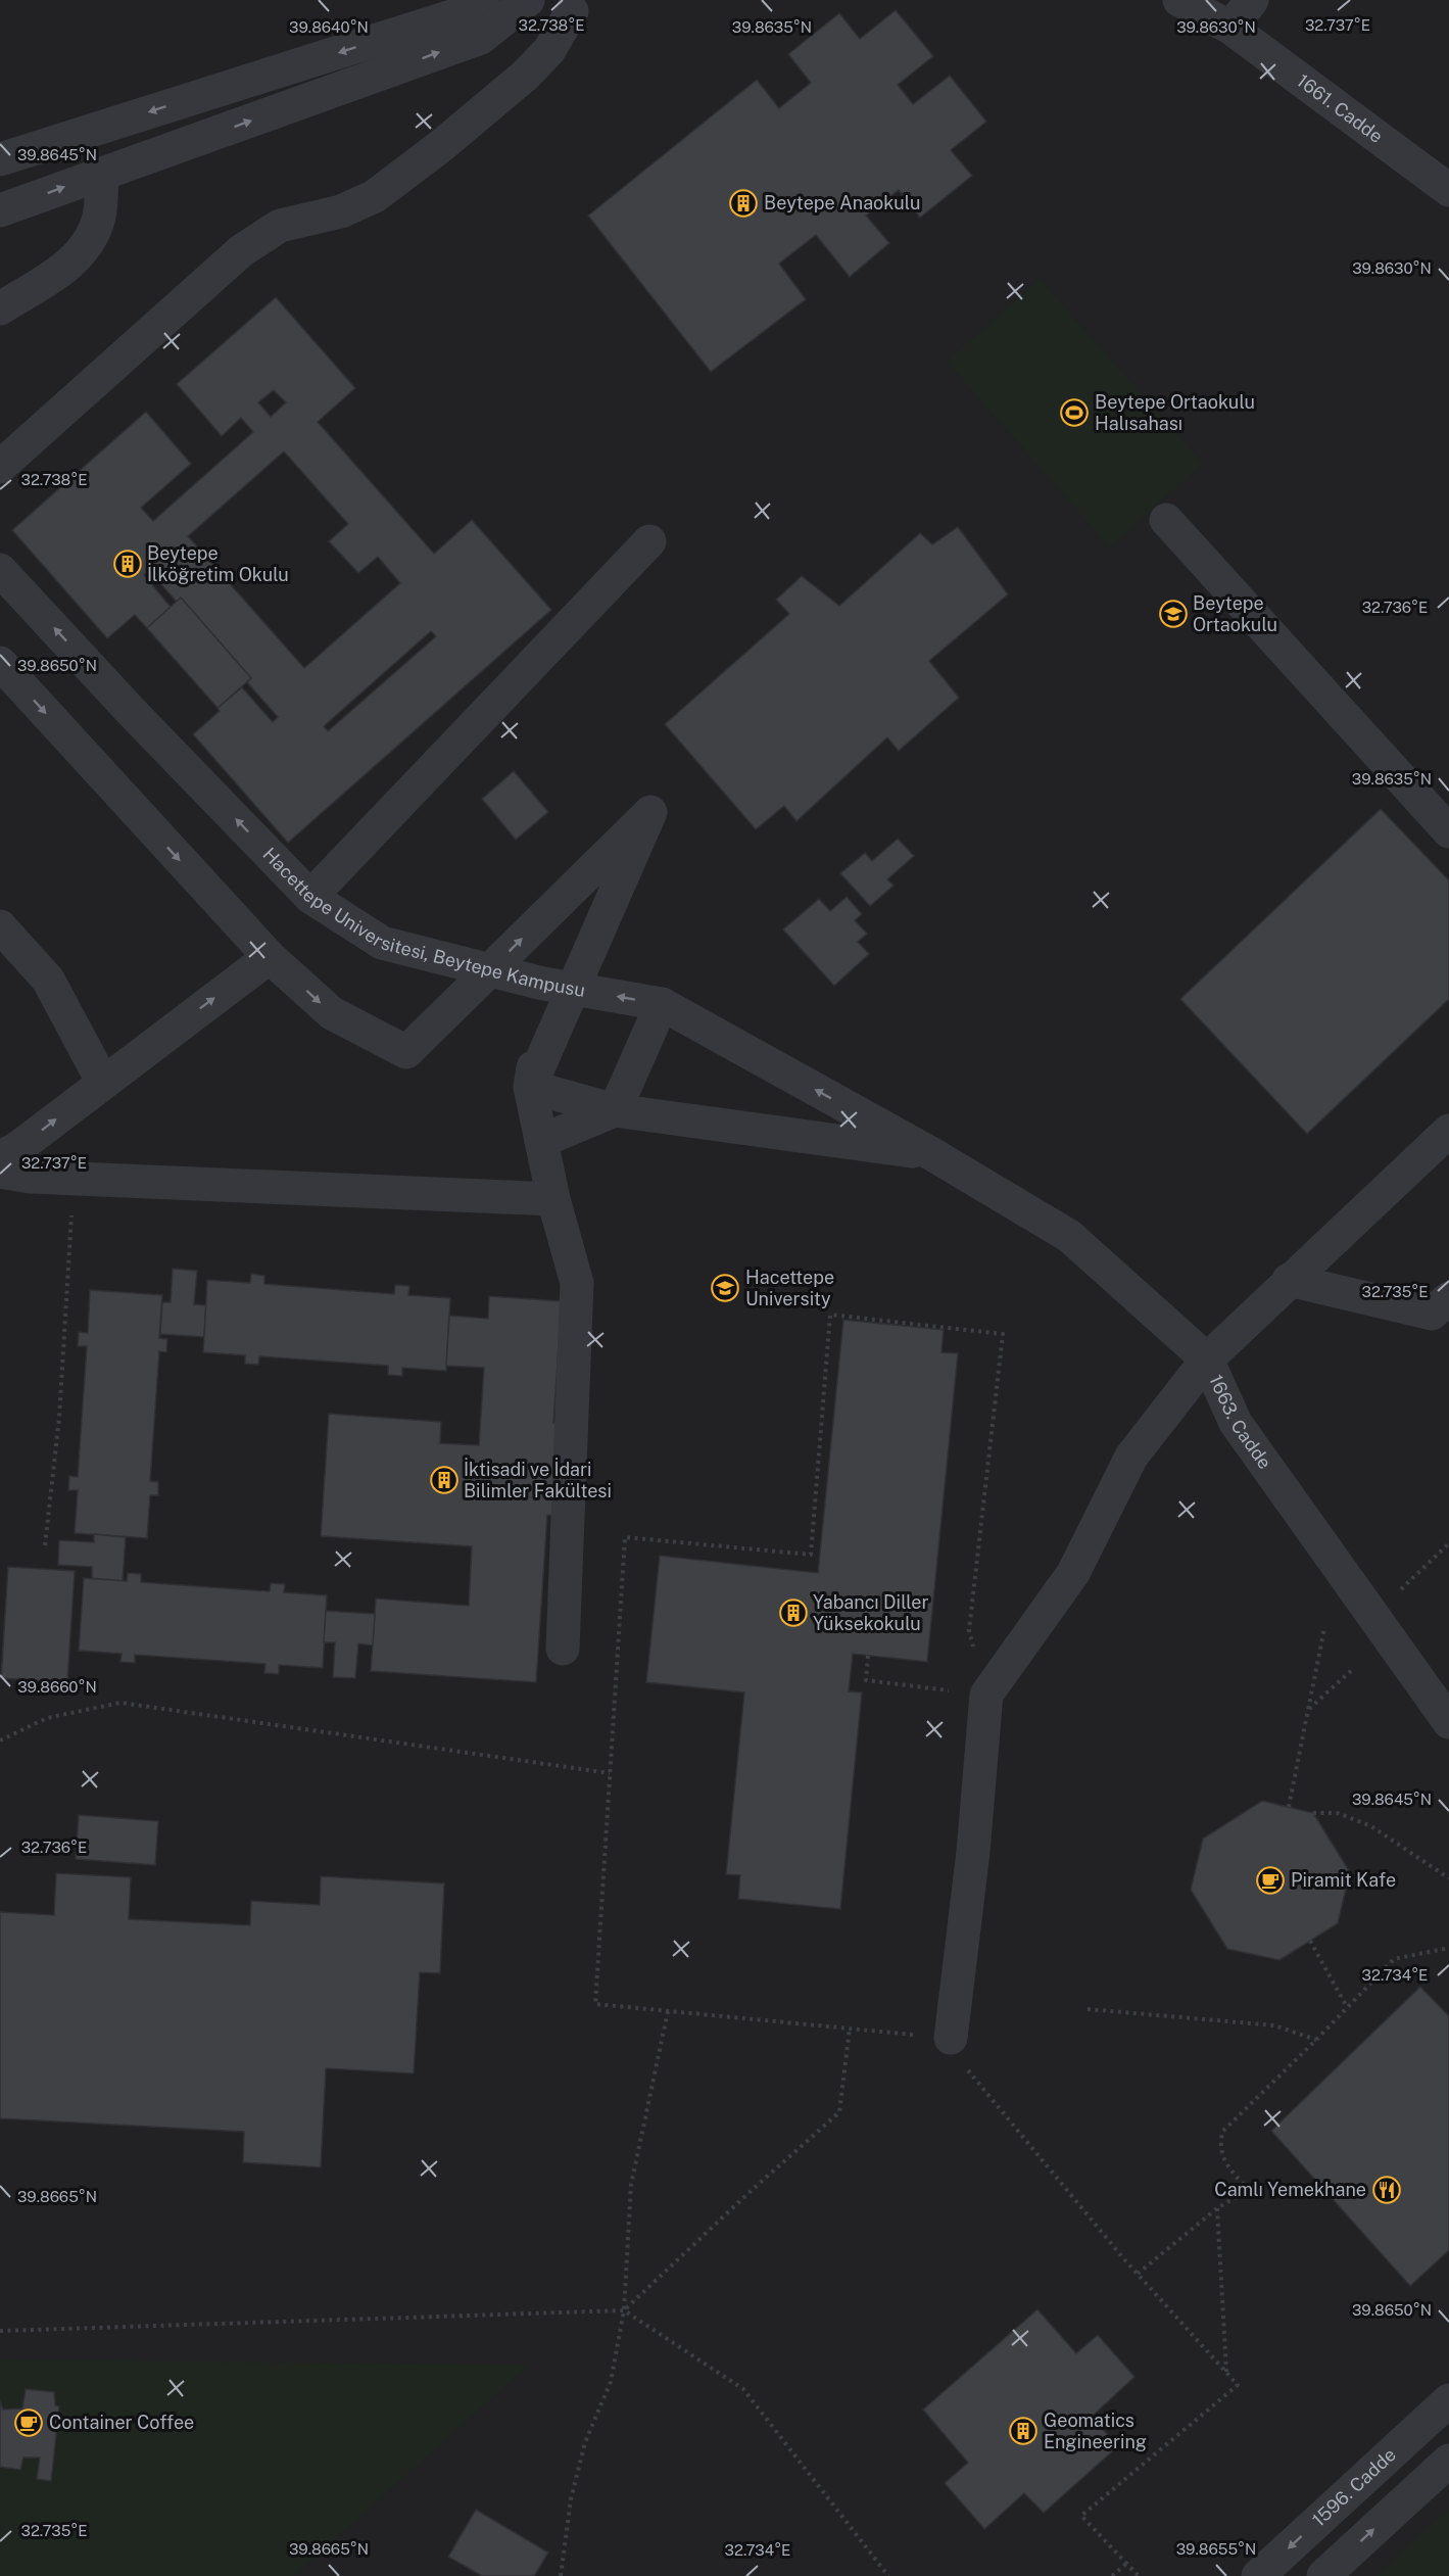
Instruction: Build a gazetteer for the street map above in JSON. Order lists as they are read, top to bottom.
{
  "streets": {
    "street": [
      "1661. Cadde",
      "Hacettepe Universitesi, Beytepe Kampusu",
      "1663. Cadde",
      "1596. Cadde"
    ]
  },
  "crossings": [
    ["Hacettepe Universitesi, Beytepe Kampusu", "1663. Cadde"]
  ],
  "places": {
    "building": [
      "Beytepe Anaokulu",
      "Beytepe İlköğretim Okulu",
      "İktisadi ve İdari Bilimler Fakültesi",
      "Yabancı Diller Yüksekokulu",
      "Geomatics Engineering"
    ],
    "sports": ["Beytepe Ortaokulu Halısahası"],
    "school or university": ["Beytepe Ortaokulu", "Hacettepe University"],
    "cafe": ["Piramit Kafe", "Container Coffee"],
    "restaurant": ["Camlı Yemekhane"]
  },
  "coordinates": [
    "32.738°E",
    "32.737°E",
    "39.8640°N",
    "39.8635°N",
    "39.8630°N",
    "39.8645°N",
    "32.736°E",
    "39.8650°N",
    "32.735°E",
    "39.8660°N",
    "32.734°E",
    "39.8665°N",
    "39.8655°N"
  ]
}
